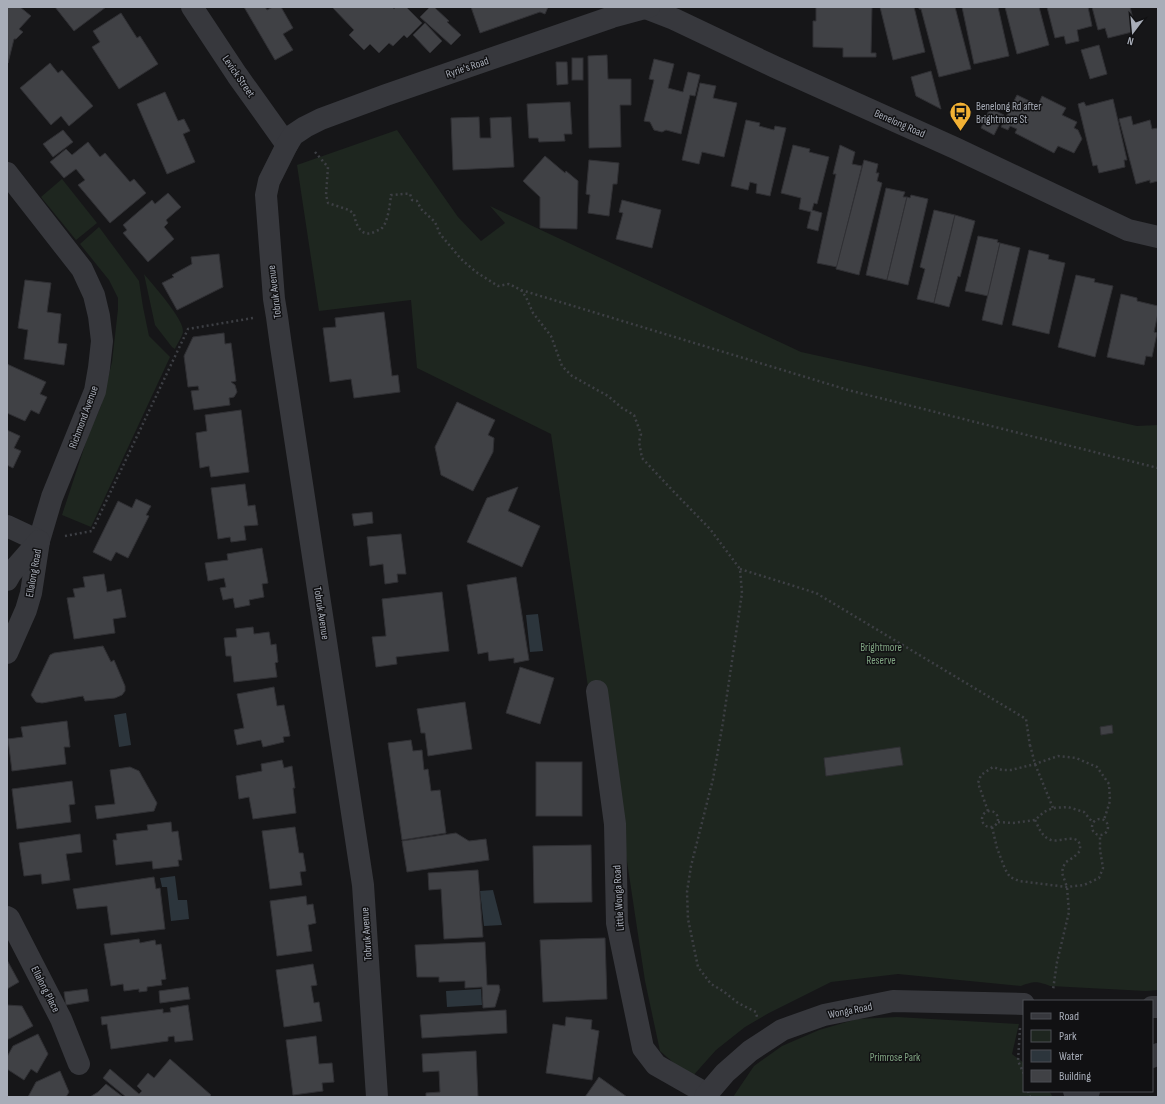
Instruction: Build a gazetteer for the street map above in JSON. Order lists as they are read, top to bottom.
{
  "streets": {
    "street": [
      "Ryrie's Road",
      "Levick Street",
      "Benelong Road",
      "Tobruk Avenue",
      "Richmond Avenue",
      "Ellalong Road",
      "Little Wonga Road",
      "Ellalong Place",
      "Wonga Road"
    ]
  },
  "crossings": [
    ["Ryrie's Road", "Levick Street"],
    ["Ryrie's Road", "Benelong Road"],
    ["Ryrie's Road", "Tobruk Avenue"],
    ["Levick Street", "Tobruk Avenue"],
    ["Richmond Avenue", "Ellalong Road"],
    ["Little Wonga Road", "Wonga Road"]
  ],
  "parks": ["Brightmore Reserve", "Primrose Park"],
  "places": {
    "bus stop": ["Benelong Rd after Brightmore St"]
  },
  "legend": [
    "Road",
    "Park",
    "Water",
    "Building"
  ],
  "north": "bottom"
}
